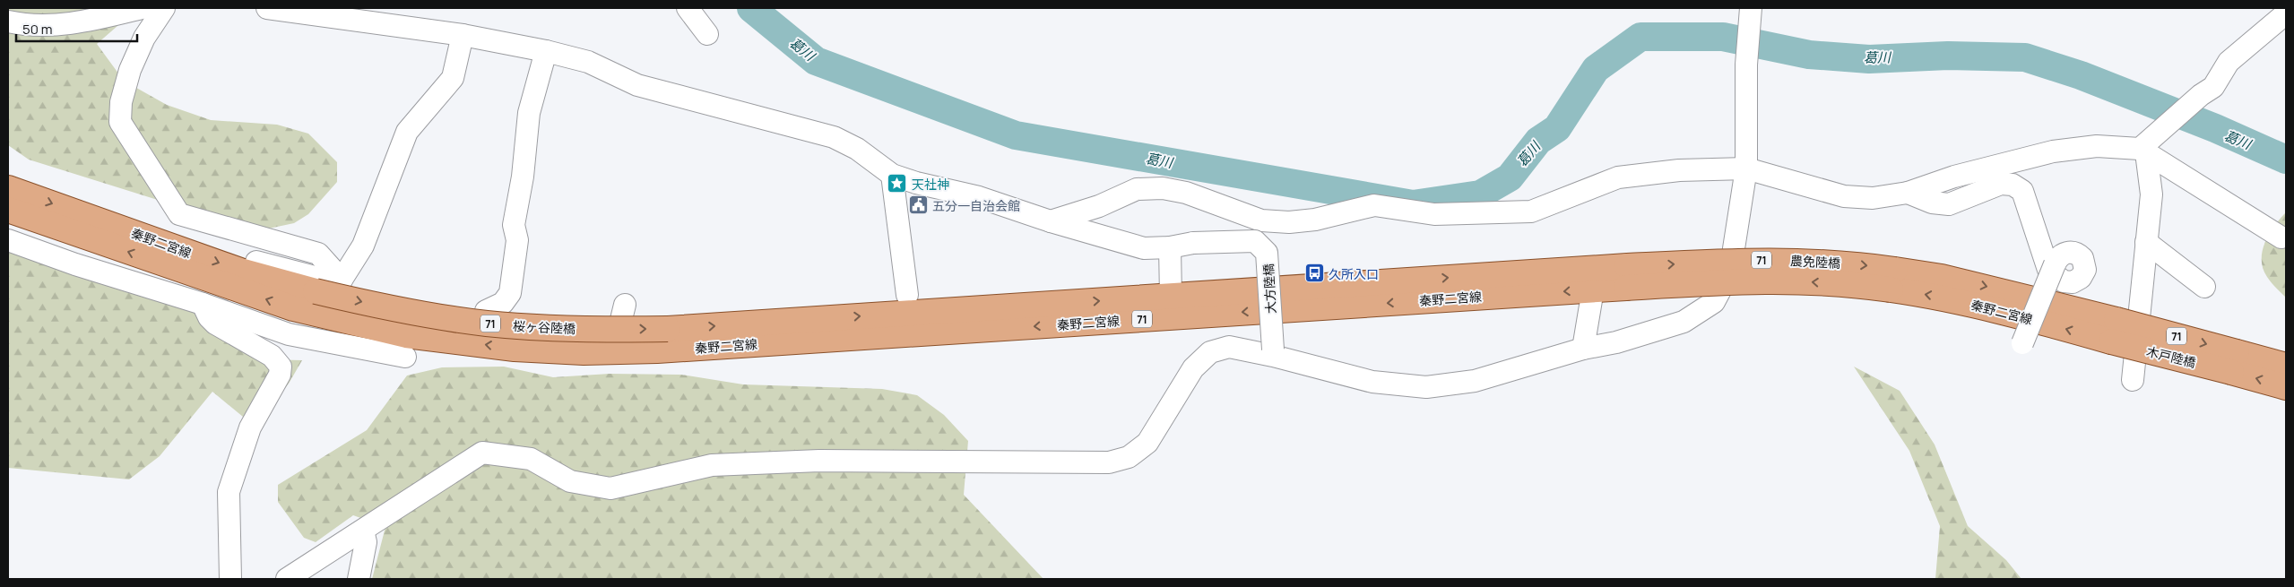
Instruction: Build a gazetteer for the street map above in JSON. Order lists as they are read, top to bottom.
{
  "streets": {
    "main road": [
      "秦野二宮線",
      "71",
      "農免陸橋",
      "桜ヶ谷陸橋",
      "木戸陸橋"
    ],
    "street": ["大方陸橋"]
  },
  "crossings": [
    ["秦野二宮線", "農免陸橋"],
    ["秦野二宮線", "桜ヶ谷陸橋"],
    ["秦野二宮線", "木戸陸橋"],
    ["71", "木戸陸橋"]
  ],
  "water": ["葛川"],
  "places": {
    "place": ["天社神"],
    "public building": ["五分一自治会館"],
    "bus stop": ["久所入口"]
  },
  "scale_bar": "50 m"
}
